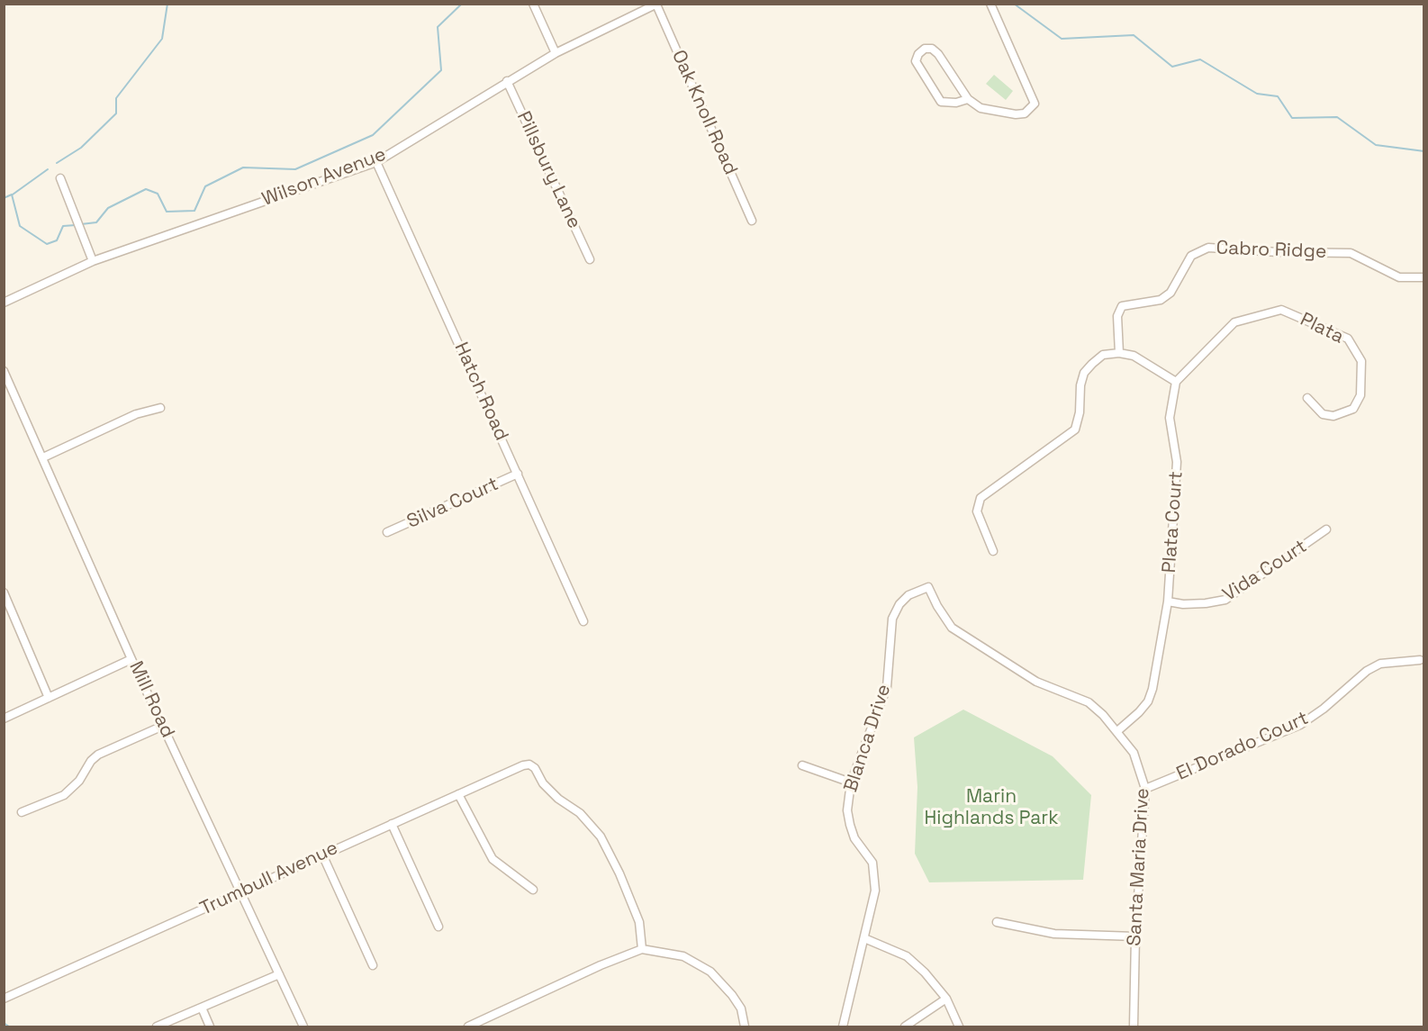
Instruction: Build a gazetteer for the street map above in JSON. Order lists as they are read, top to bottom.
{
  "streets": {
    "street": [
      "Oak Knoll Road",
      "Pillsbury Lane",
      "Wilson Avenue",
      "Cabro Ridge",
      "Plata",
      "Hatch Road",
      "Silva Court",
      "Plata Court",
      "Vida Court",
      "Mill Road",
      "Blanca Drive",
      "El Dorado Court",
      "Santa Maria Drive",
      "Trumbull Avenue"
    ]
  },
  "crossings": [
    ["Oak Knoll Road", "Wilson Avenue"],
    ["Pillsbury Lane", "Wilson Avenue"],
    ["Wilson Avenue", "Hatch Road"],
    ["Plata", "Plata Court"],
    ["Hatch Road", "Silva Court"],
    ["Plata Court", "Vida Court"],
    ["Plata Court", "Santa Maria Drive"],
    ["Mill Road", "Trumbull Avenue"],
    ["Blanca Drive", "Santa Maria Drive"],
    ["El Dorado Court", "Santa Maria Drive"]
  ],
  "parks": ["Marin Highlands Park"]
}
